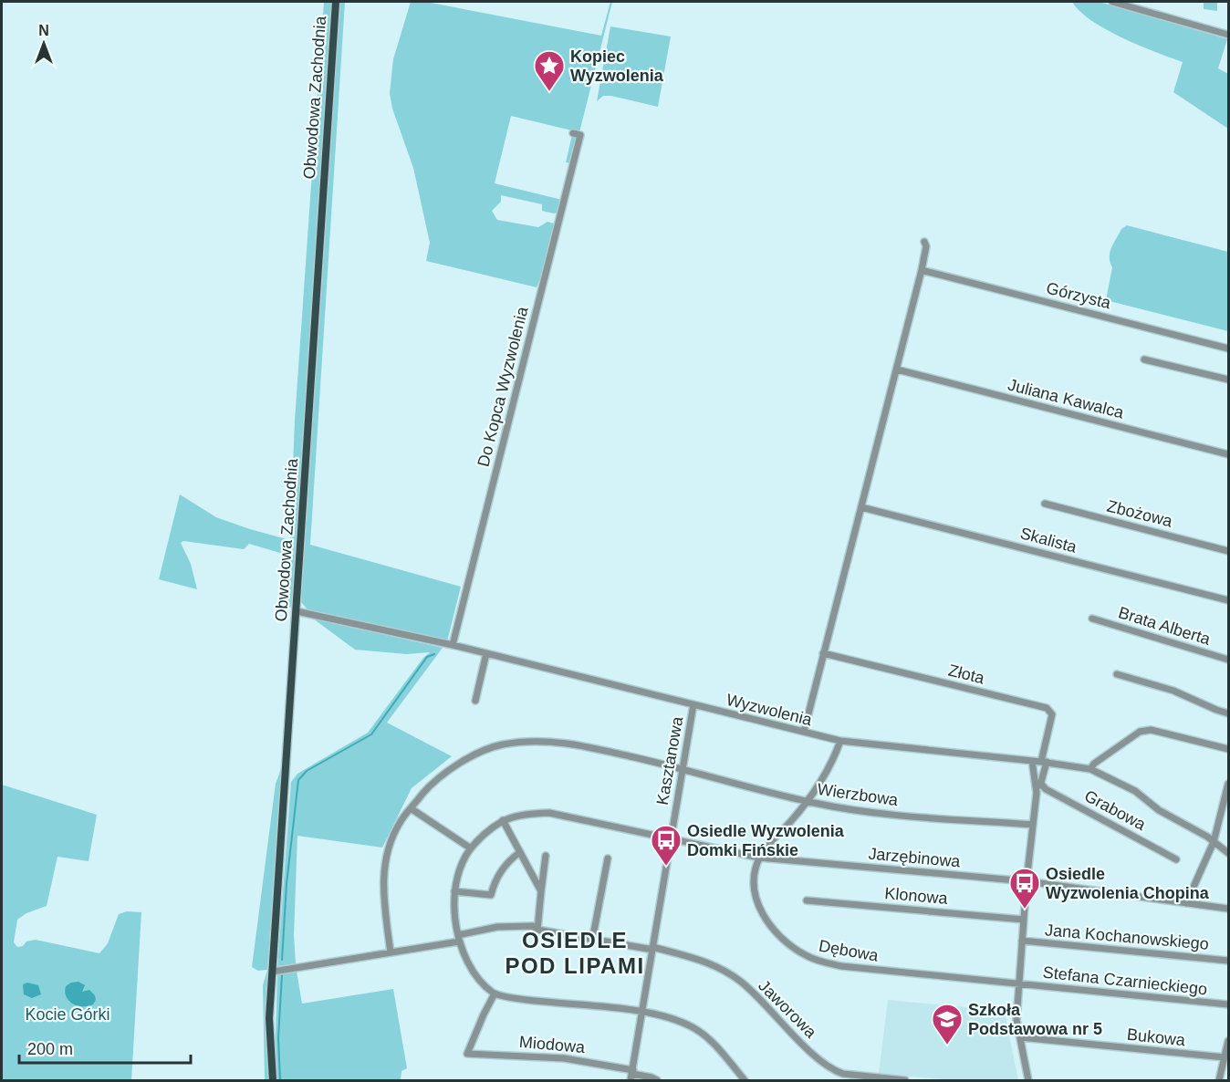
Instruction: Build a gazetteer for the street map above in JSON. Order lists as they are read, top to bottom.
{
  "streets": {
    "main road": ["Obwodowa Zachodnia"],
    "street": [
      "Górzysta",
      "Do Kopca Wyzwolenia",
      "Juliana Kawalca",
      "Zbożowa",
      "Skalista",
      "Brata Alberta",
      "Złota",
      "Wyzwolenia",
      "Kasztanowa",
      "Wierzbowa",
      "Grabowa",
      "Jarzębinowa",
      "Klonowa",
      "Jana Kochanowskiego",
      "Dębowa",
      "Stefana Czarnieckiego",
      "Jaworowa",
      "Bukowa",
      "Miodowa"
    ]
  },
  "crossings": [
    ["Obwodowa Zachodnia", "Wyzwolenia"],
    ["Obwodowa Zachodnia", "Jaworowa"],
    ["Do Kopca Wyzwolenia", "Wyzwolenia"],
    ["Złota", "Wyzwolenia"],
    ["Wyzwolenia", "Kasztanowa"],
    ["Wyzwolenia", "Dębowa"],
    ["Kasztanowa", "Wierzbowa"],
    ["Kasztanowa", "Jarzębinowa"],
    ["Kasztanowa", "Jaworowa"],
    ["Kasztanowa", "Miodowa"],
    ["Wierzbowa", "Dębowa"],
    ["Wierzbowa", "Jaworowa"],
    ["Jarzębinowa", "Dębowa"],
    ["Dębowa", "Stefana Czarnieckiego"]
  ],
  "districts": ["OSIEDLE POD LIPAMI"],
  "parks": ["Kocie Górki"],
  "places": {
    "place": ["Kopiec Wyzwolenia"],
    "bus stop": ["Osiedle Wyzwolenia Domki Fińskie", "Osiedle Wyzwolenia Chopina"],
    "school or university": ["Szkoła Podstawowa nr 5"]
  },
  "scale_bar": "200 m",
  "north": "top"
}
